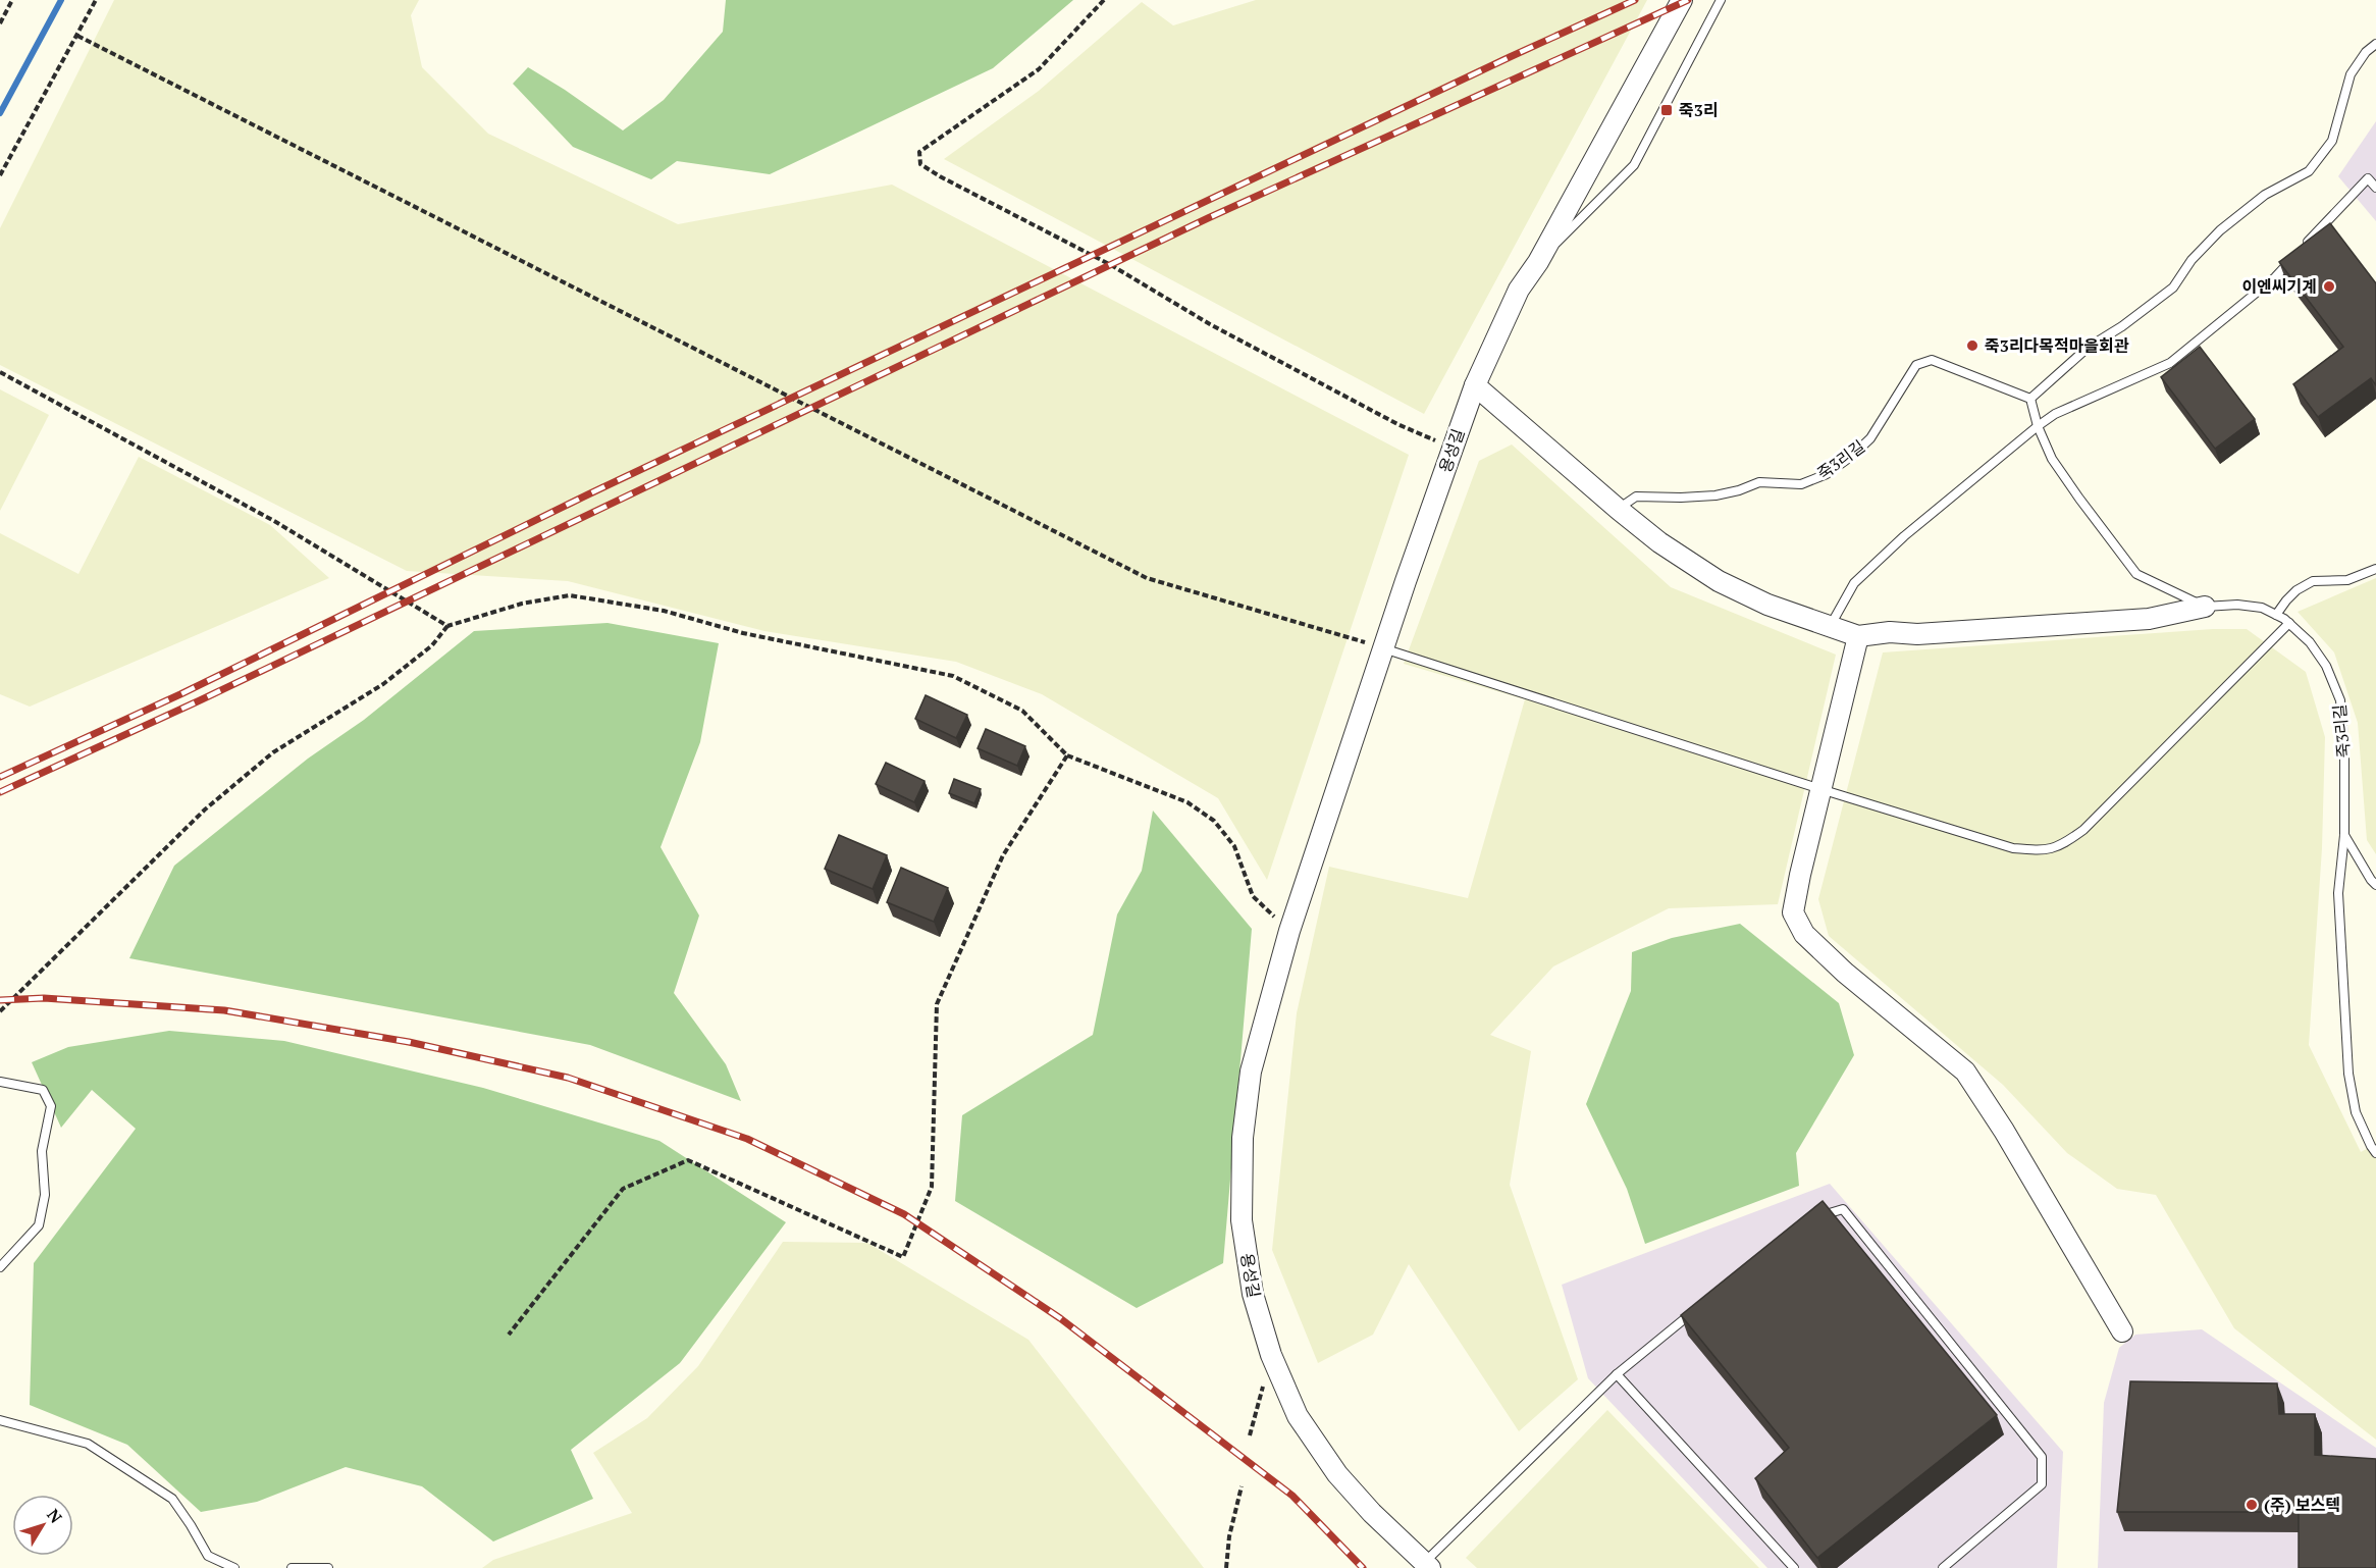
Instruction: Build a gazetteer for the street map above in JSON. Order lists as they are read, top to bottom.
{
  "streets": {
    "street": ["용성길", "죽3리길"]
  },
  "crossings": [
    ["용성길", "죽3리길"]
  ],
  "places": {
    "transit": ["죽3리"],
    "other": ["이엔씨기계", "죽3리다목적마을회관", "(주) 보스텍"]
  },
  "north": "top right"
}
